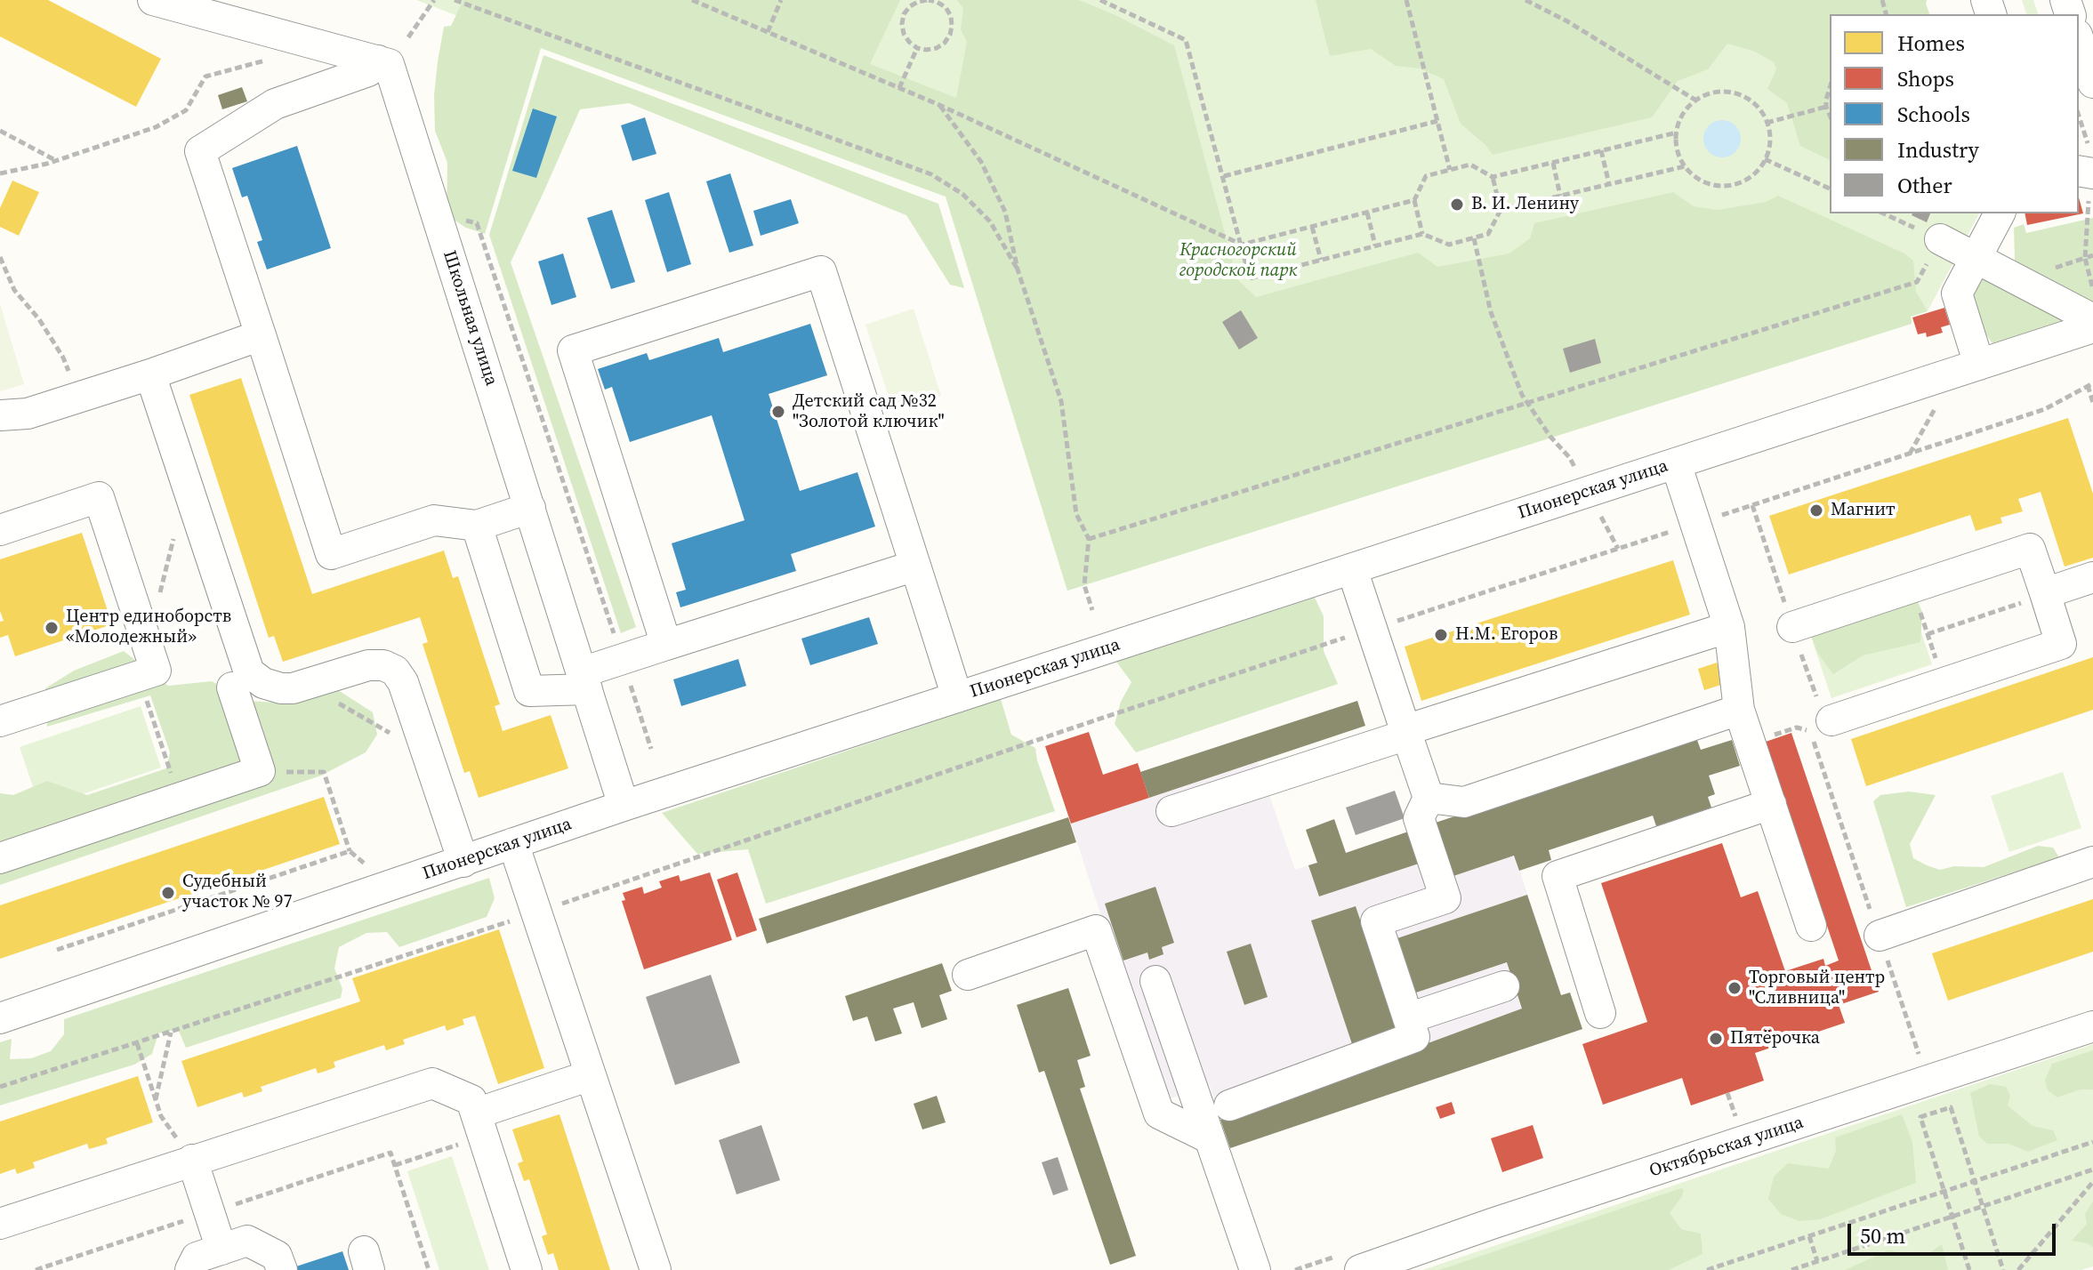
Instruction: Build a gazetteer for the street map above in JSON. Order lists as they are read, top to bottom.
{
  "streets": {
    "street": ["Школьная улица", "Пионерская улица", "Октябрьская улица"]
  },
  "crossings": [
    ["Школьная улица", "Пионерская улица"]
  ],
  "parks": ["Красногорский городской парк"],
  "places": [
    "В. И. Ленину",
    "Детский сад №32 \"Золотой ключик\"",
    "Магнит",
    "Центр единоборств «Молодежный»",
    "Н.М. Егоров",
    "Судебный участок № 97",
    "Торговый центр \"Сливница\"",
    "Пятёрочка"
  ],
  "legend": [
    "Homes",
    "Shops",
    "Schools",
    "Industry",
    "Other"
  ],
  "scale_bar": "50 m"
}
